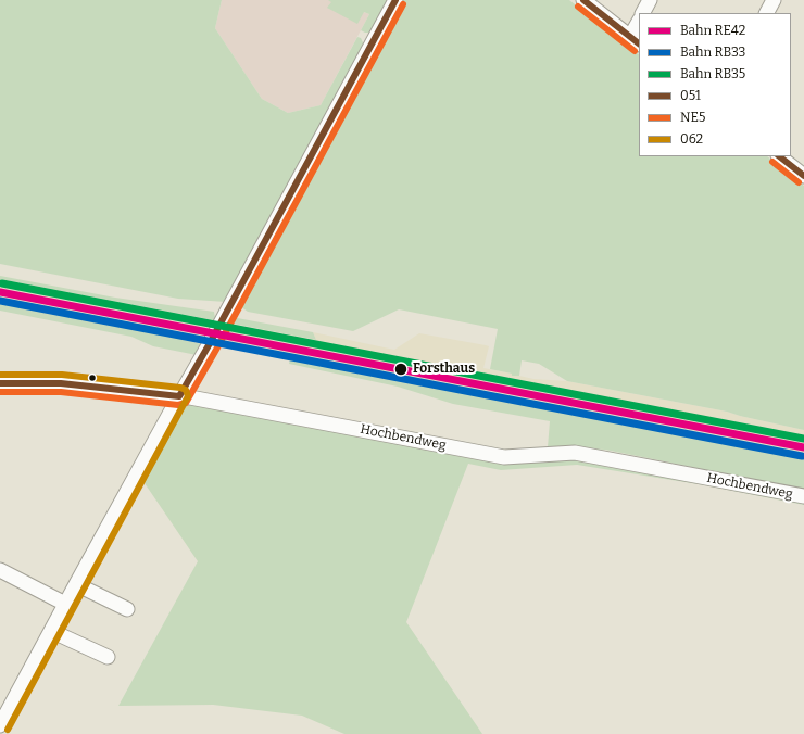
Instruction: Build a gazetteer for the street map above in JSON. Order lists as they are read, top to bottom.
{
  "streets": {
    "street": ["Hochbendweg"]
  },
  "places": ["Forsthaus"],
  "lines": [
    "transit line 051",
    "transit line NE5",
    "rail line RB35",
    "rail line RE42",
    "rail line RB33",
    "transit line 062"
  ],
  "legend": [
    "Bahn RE42",
    "Bahn RB33",
    "Bahn RB35",
    "051",
    "NE5",
    "062"
  ]
}
